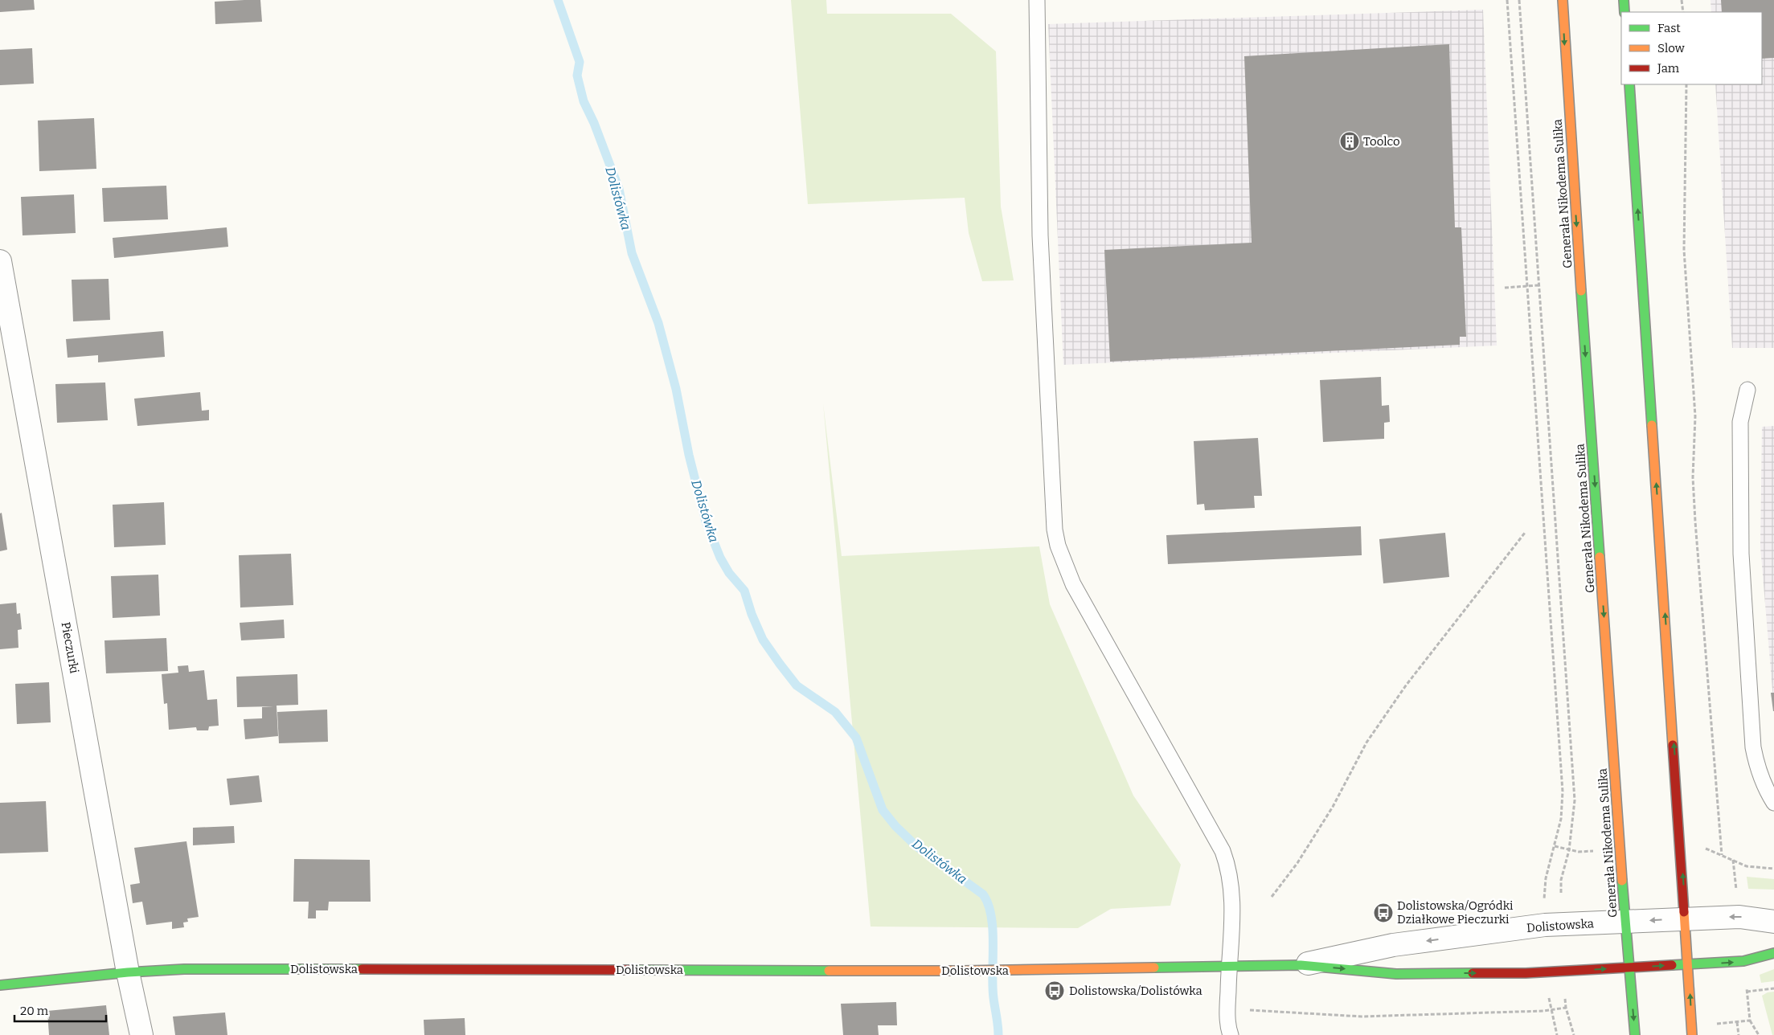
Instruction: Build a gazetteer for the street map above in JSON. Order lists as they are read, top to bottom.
{
  "streets": {
    "main road": ["Generała Nikodema Sulika", "Dolistowska"],
    "street": ["Pieczurki"]
  },
  "crossings": [
    ["Generała Nikodema Sulika", "Dolistowska"],
    ["Pieczurki", "Dolistowska"]
  ],
  "water": ["Dolistówka"],
  "places": {
    "building": ["Toolco"],
    "bus stop": ["Dolistowska/Ogródki Działkowe Pieczurki", "Dolistowska/Dolistówka"]
  },
  "legend": ["Fast", "Slow", "Jam"],
  "scale_bar": "20 m"
}
